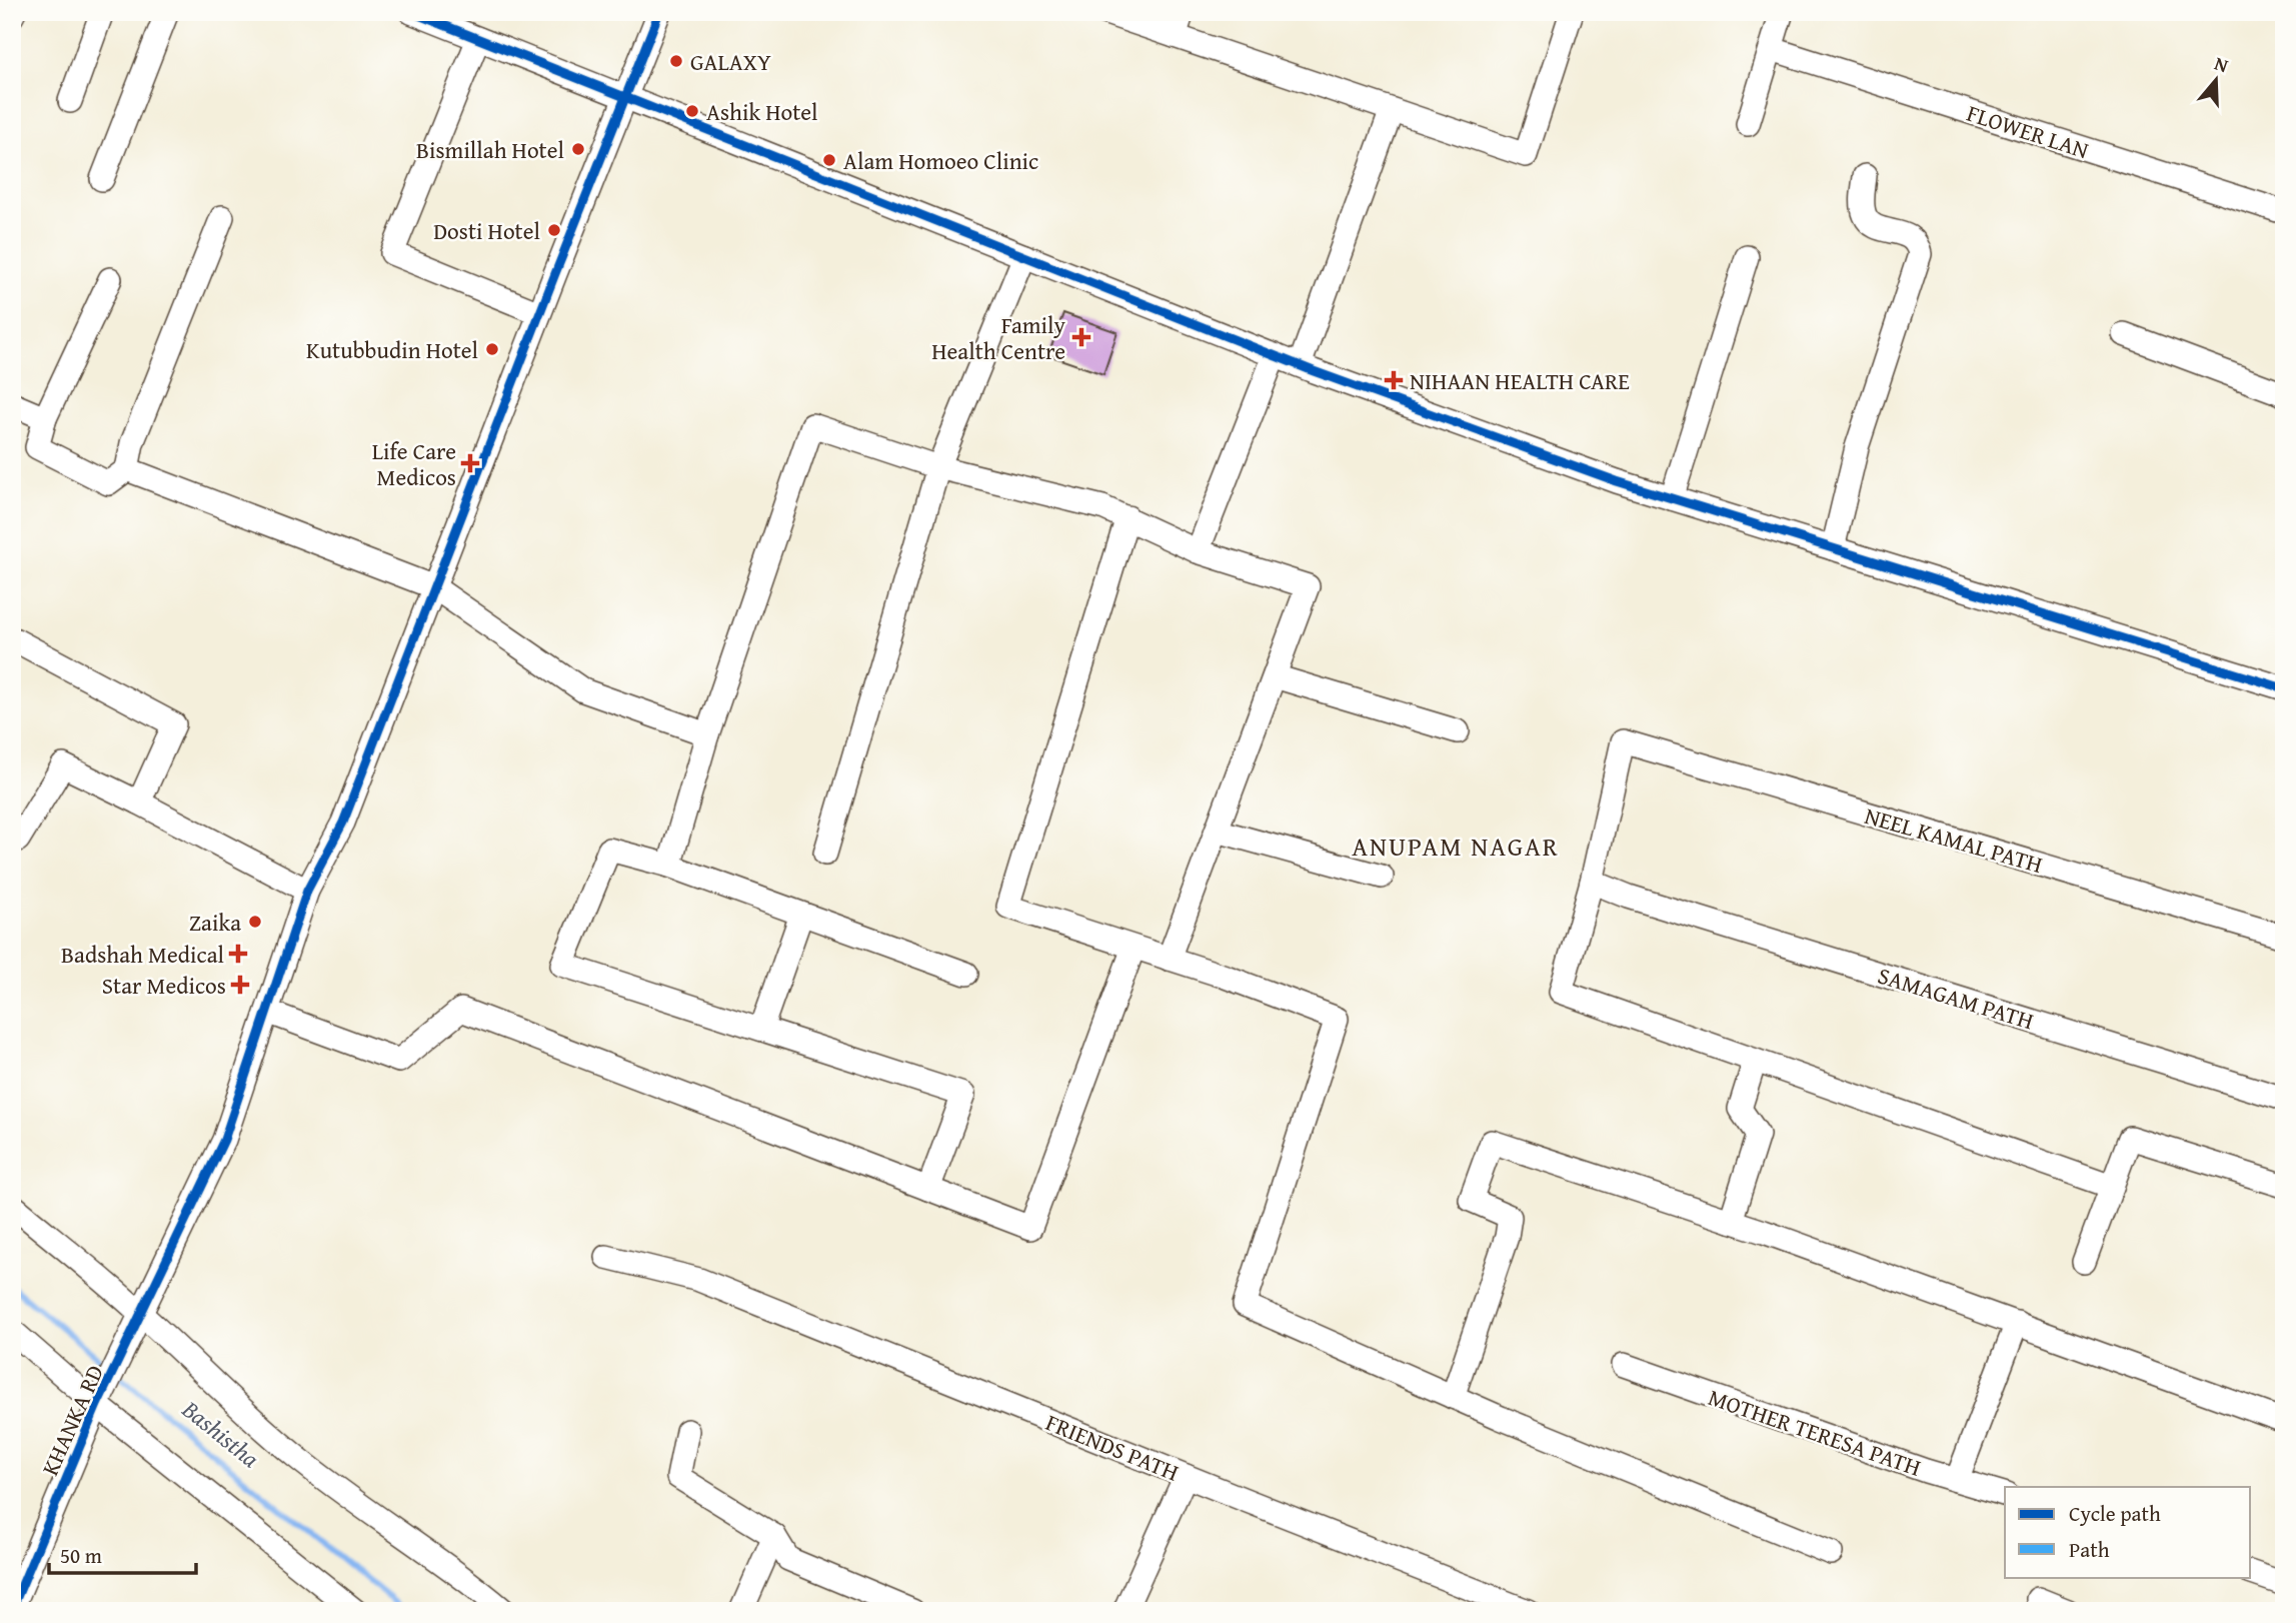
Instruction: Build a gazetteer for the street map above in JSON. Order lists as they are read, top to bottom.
{
  "streets": {
    "street": [
      "FLOWER LAN",
      "NEEL KAMAL PATH",
      "SAMAGAM PATH",
      "KHANKA RD",
      "MOTHER TERESA PATH",
      "FRIENDS PATH"
    ]
  },
  "crossings": [
    ["NEEL KAMAL PATH", "SAMAGAM PATH"]
  ],
  "districts": ["ANUPAM NAGAR"],
  "water": ["Bashistha"],
  "places": {
    "other": [
      "GALAXY",
      "Ashik Hotel",
      "Bismillah Hotel",
      "Alam Homoeo Clinic",
      "Dosti Hotel",
      "Kutubbudin Hotel",
      "Zaika"
    ],
    "health": [
      "Family Health Centre",
      "NIHAAN HEALTH CARE",
      "Life Care Medicos",
      "Badshah Medical",
      "Star Medicos"
    ]
  },
  "legend": ["Cycle path", "Path"],
  "scale_bar": "50 m",
  "north": "top"
}
